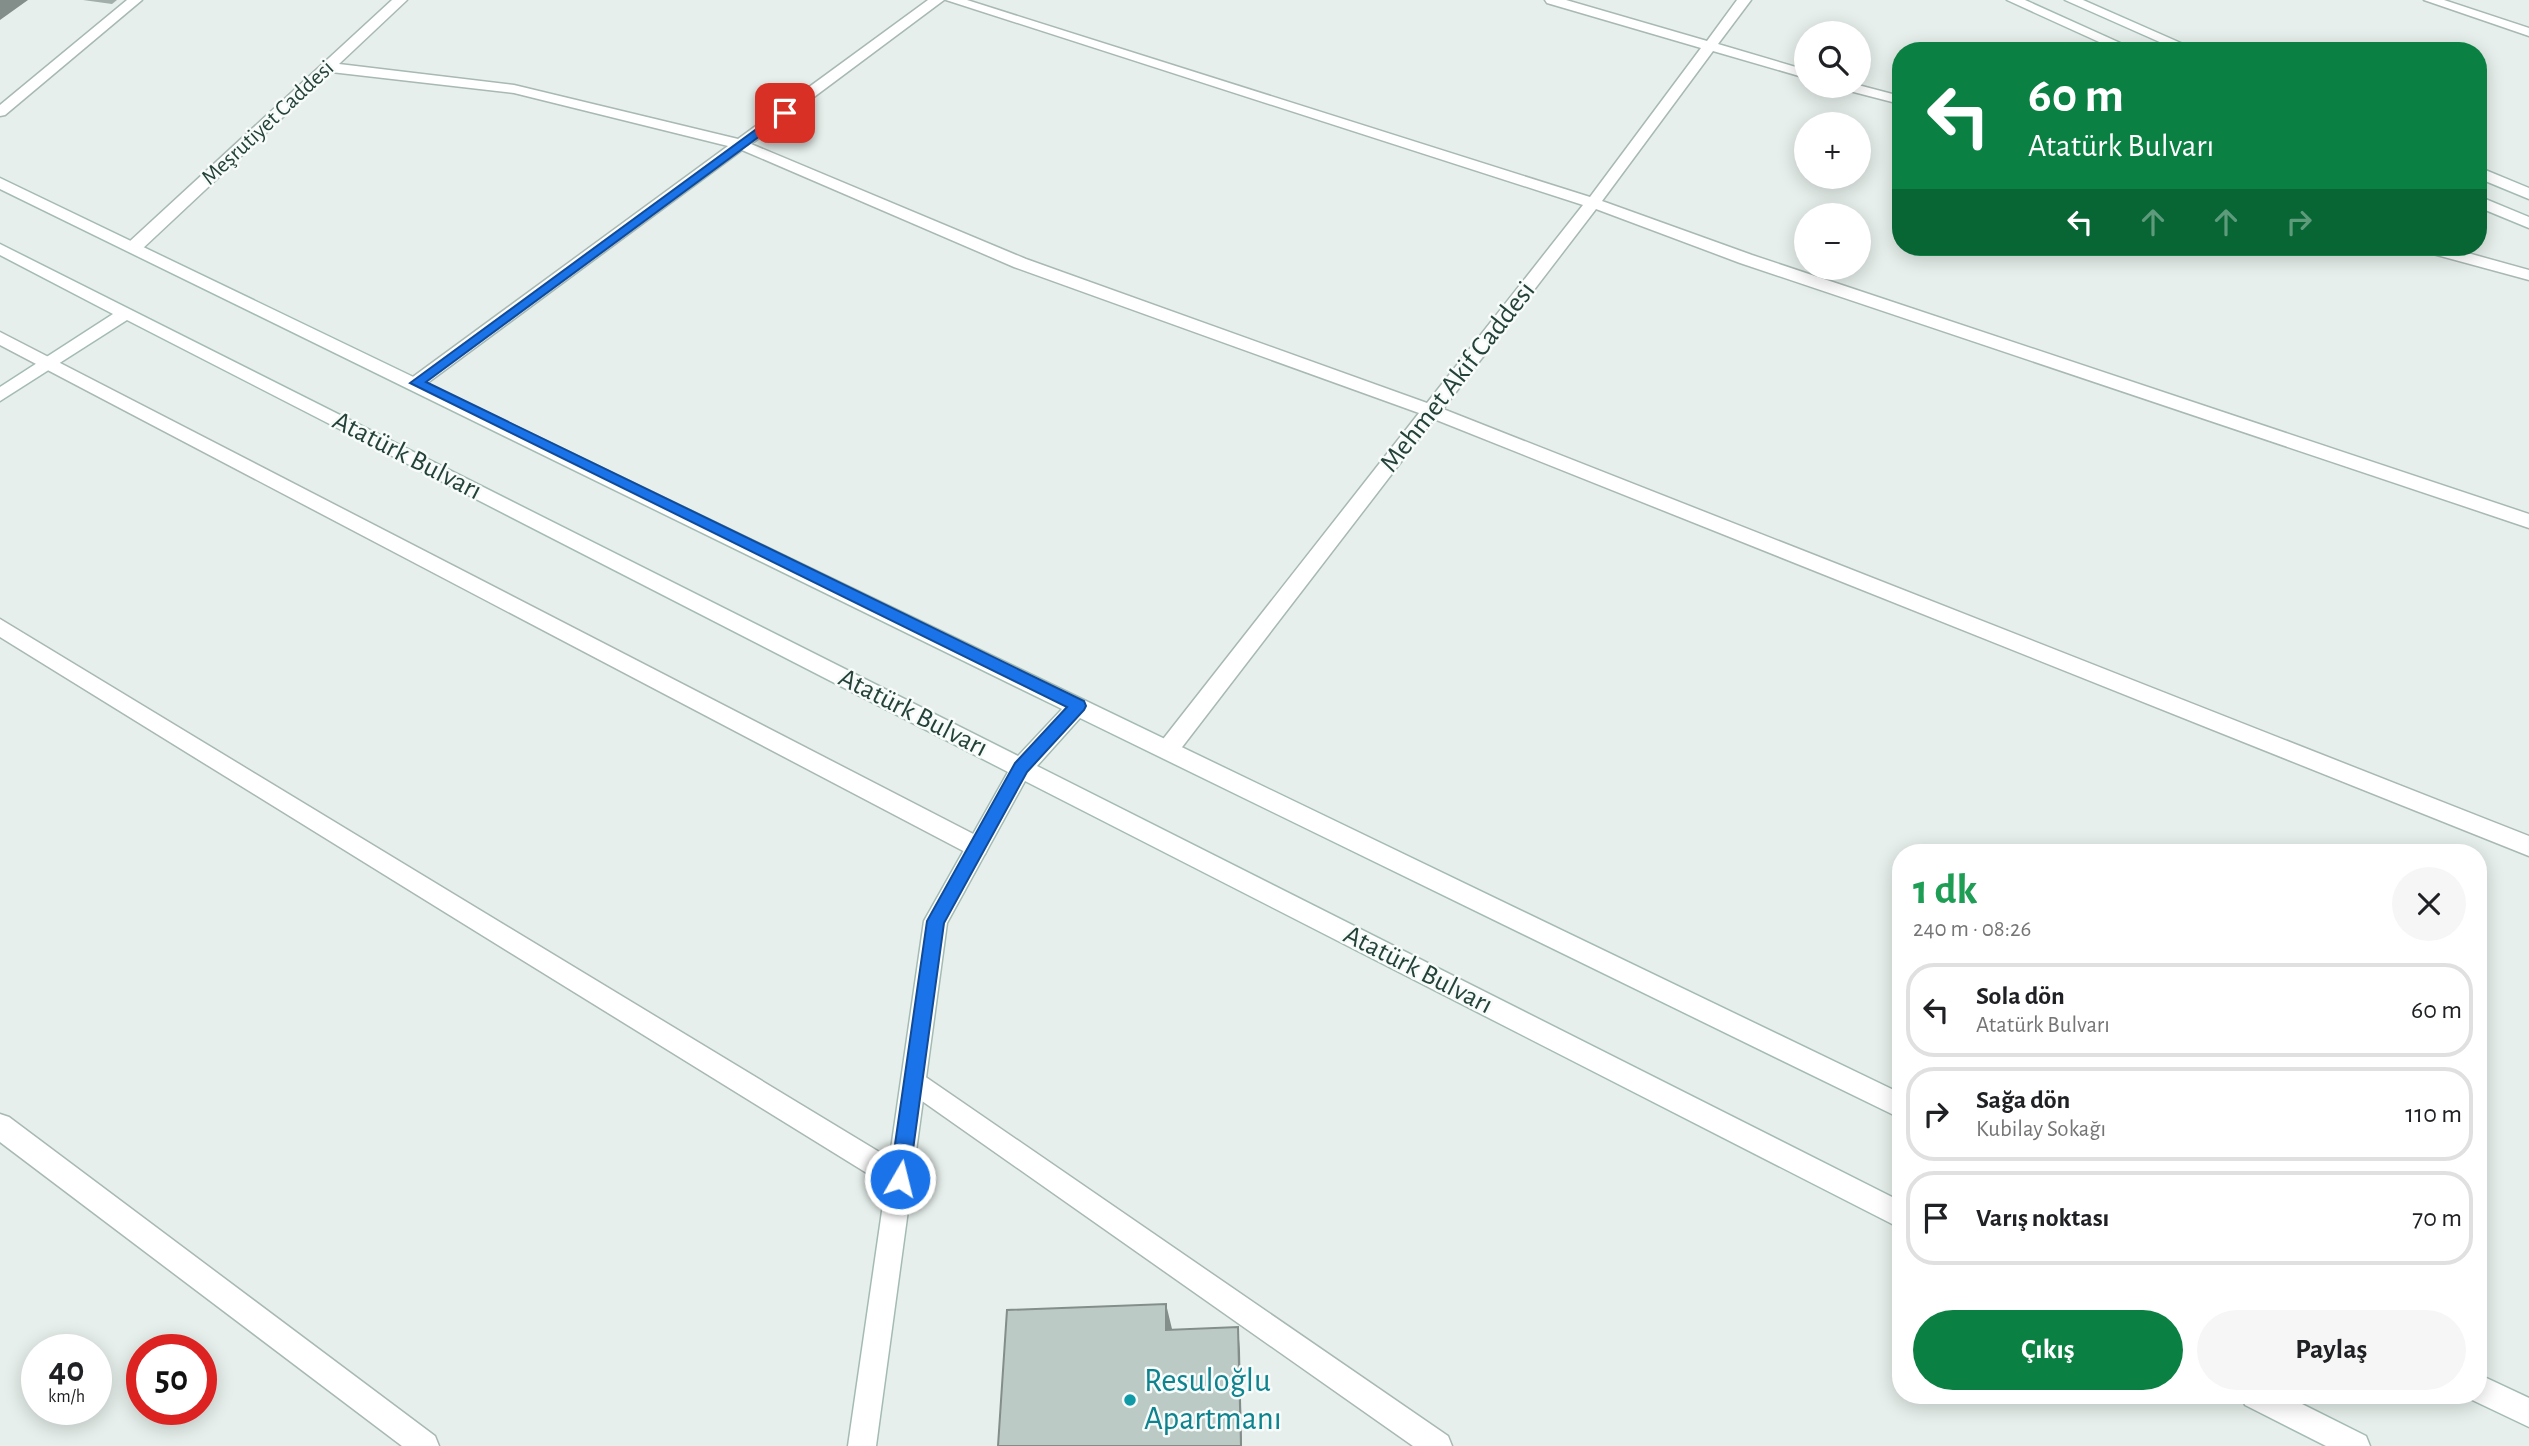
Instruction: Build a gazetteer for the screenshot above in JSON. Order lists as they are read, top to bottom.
{
  "streets": {
    "street": ["Meşrutiyet Caddesi", "Mehmet Akif Caddesi", "Atatürk Bulvarı"]
  },
  "places": ["Resuloğlu Apartmanı"],
  "page": {
    "map_buttons": ["+", "−"],
    "turn": ["60 m", "Atatürk Bulvarı"],
    "heading": ["1 dk", "240 m · 08:26"],
    "list": [
      {
        "name": "Sola dön",
        "note": "Atatürk Bulvarı",
        "value": "60 m"
      },
      {
        "name": "Sağa dön",
        "note": "Kubilay Sokağı",
        "value": "110 m"
      },
      {
        "name": "Varış noktası",
        "value": "70 m"
      }
    ],
    "buttons": ["Çıkış", "Paylaş"],
    "speed": "40 km/h",
    "limit": "50"
  }
}
